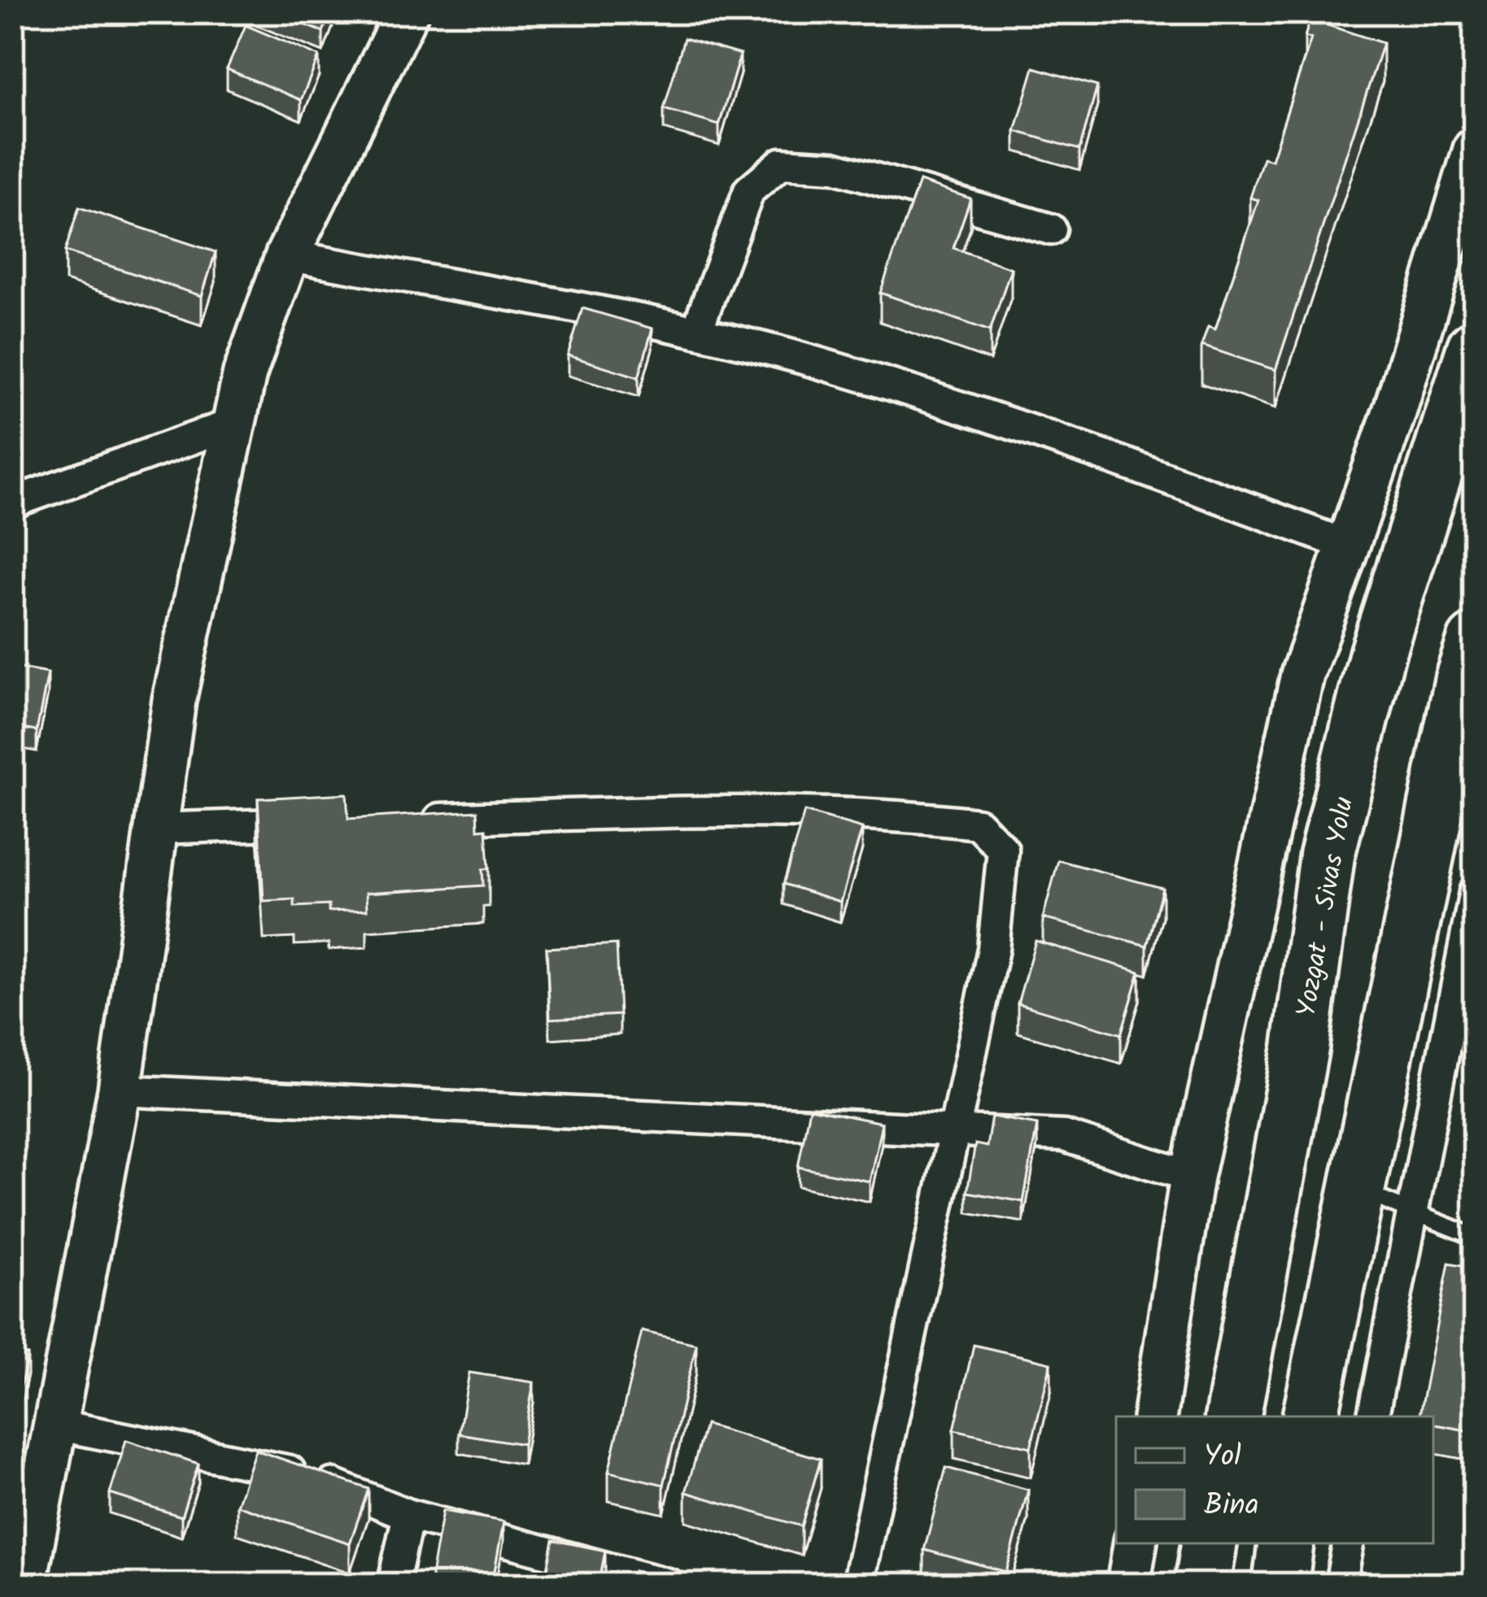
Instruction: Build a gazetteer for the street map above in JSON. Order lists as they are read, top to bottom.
{
  "streets": {
    "highway": ["Yozgat - Sivas Yolu"]
  },
  "legend": ["Yol", "Bina"]
}
